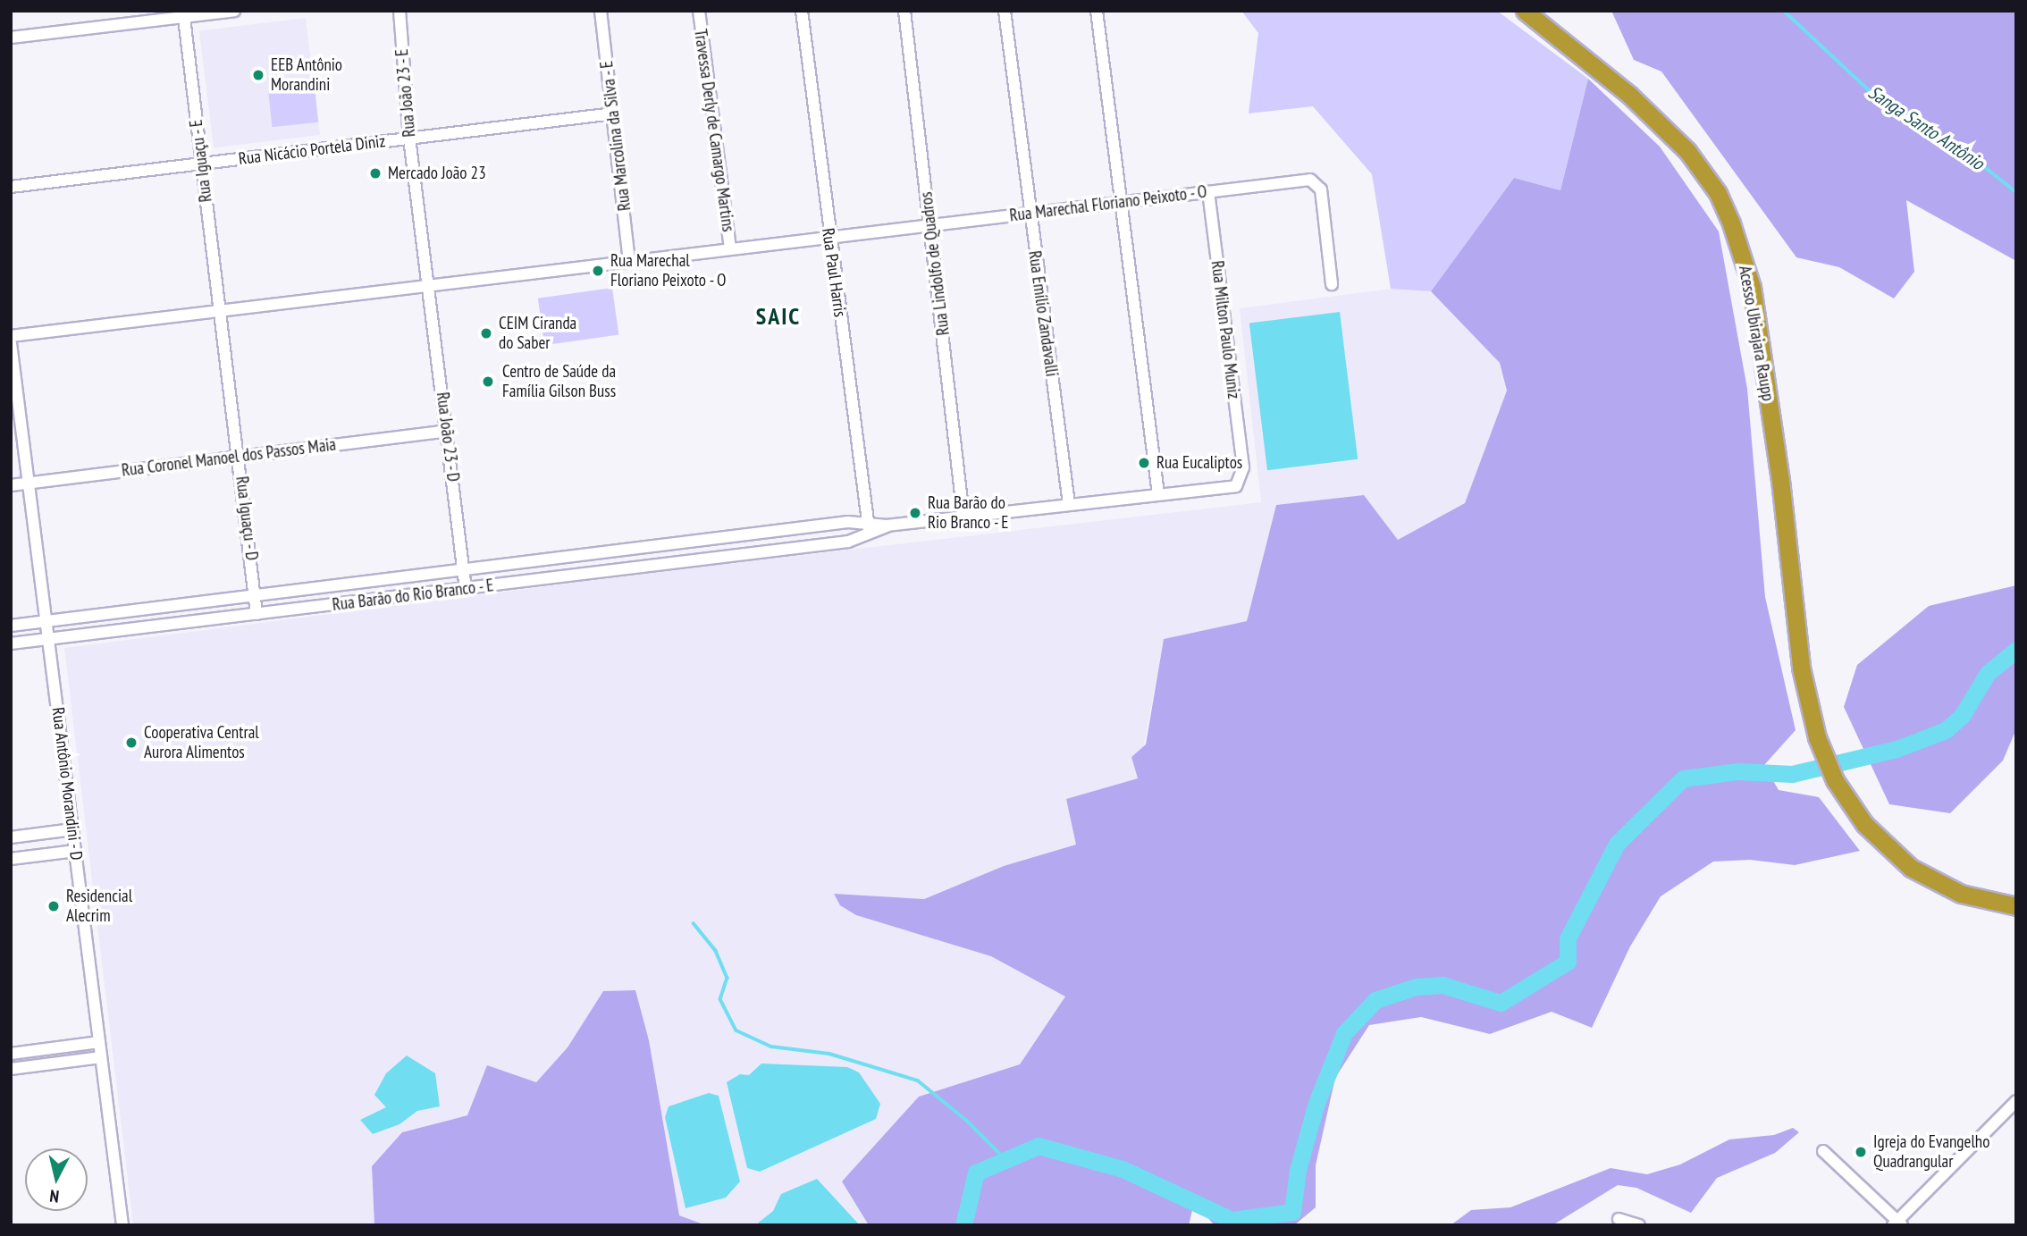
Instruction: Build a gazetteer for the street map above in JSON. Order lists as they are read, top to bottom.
{
  "streets": {
    "highway": ["Acesso Ubirajara Raupp"],
    "street": [
      "Rua João 23 - E",
      "Travessa Derly de Camargo Martins",
      "Rua Marcolina da Silva - E",
      "Rua Nicácio Portela Diniz",
      "Rua Iguaçu - E",
      "Rua Marechal Floriano Peixoto - O",
      "Rua Lindolfo de Quadros",
      "Rua Paul Harris",
      "Rua Emílio Zandavalli",
      "Rua Milton Paulo Muniz",
      "Rua João 23 - D",
      "Rua Coronel Manoel dos Passos Maia",
      "Rua Iguaçu - D",
      "Rua Barão do Rio Branco - E",
      "Rua Antônio Morandini - D"
    ]
  },
  "crossings": [
    ["Rua João 23 - E", "Rua Nicácio Portela Diniz"],
    ["Rua João 23 - E", "Rua Marechal Floriano Peixoto - O"],
    ["Rua João 23 - E", "Rua João 23 - D"],
    ["Travessa Derly de Camargo Martins", "Rua Marechal Floriano Peixoto - O"],
    ["Rua Marcolina da Silva - E", "Rua Nicácio Portela Diniz"],
    ["Rua Marcolina da Silva - E", "Rua Marechal Floriano Peixoto - O"],
    ["Rua Nicácio Portela Diniz", "Rua Iguaçu - E"],
    ["Rua Iguaçu - E", "Rua Marechal Floriano Peixoto - O"],
    ["Rua Iguaçu - E", "Rua Iguaçu - D"],
    ["Rua Marechal Floriano Peixoto - O", "Rua Lindolfo de Quadros"],
    ["Rua Marechal Floriano Peixoto - O", "Rua Paul Harris"],
    ["Rua Marechal Floriano Peixoto - O", "Rua Emílio Zandavalli"],
    ["Rua Marechal Floriano Peixoto - O", "Rua Milton Paulo Muniz"],
    ["Rua Marechal Floriano Peixoto - O", "Rua João 23 - D"],
    ["Rua Marechal Floriano Peixoto - O", "Rua Iguaçu - D"],
    ["Rua Lindolfo de Quadros", "Rua Barão do Rio Branco - E"],
    ["Rua Paul Harris", "Rua Barão do Rio Branco - E"],
    ["Rua Emílio Zandavalli", "Rua Barão do Rio Branco - E"],
    ["Rua Milton Paulo Muniz", "Rua Barão do Rio Branco - E"],
    ["Rua João 23 - D", "Rua Coronel Manoel dos Passos Maia"],
    ["Rua João 23 - D", "Rua Barão do Rio Branco - E"],
    ["Rua Coronel Manoel dos Passos Maia", "Rua Iguaçu - D"],
    ["Rua Coronel Manoel dos Passos Maia", "Rua Antônio Morandini - D"],
    ["Rua Iguaçu - D", "Rua Barão do Rio Branco - E"],
    ["Rua Barão do Rio Branco - E", "Rua Antônio Morandini - D"]
  ],
  "districts": ["SAIC"],
  "water": ["Sanga Santo Antônio"],
  "places": [
    "EEB Antônio Morandini",
    "Mercado João 23",
    "Rua Marechal Floriano Peixoto - O",
    "CEIM Ciranda do Saber",
    "Centro de Saúde da Família Gilson Buss",
    "Rua Eucaliptos",
    "Rua Barão do Rio Branco - E",
    "Cooperativa Central Aurora Alimentos",
    "Residencial Alecrim",
    "Igreja do Evangelho Quadrangular"
  ],
  "north": "bottom"
}
